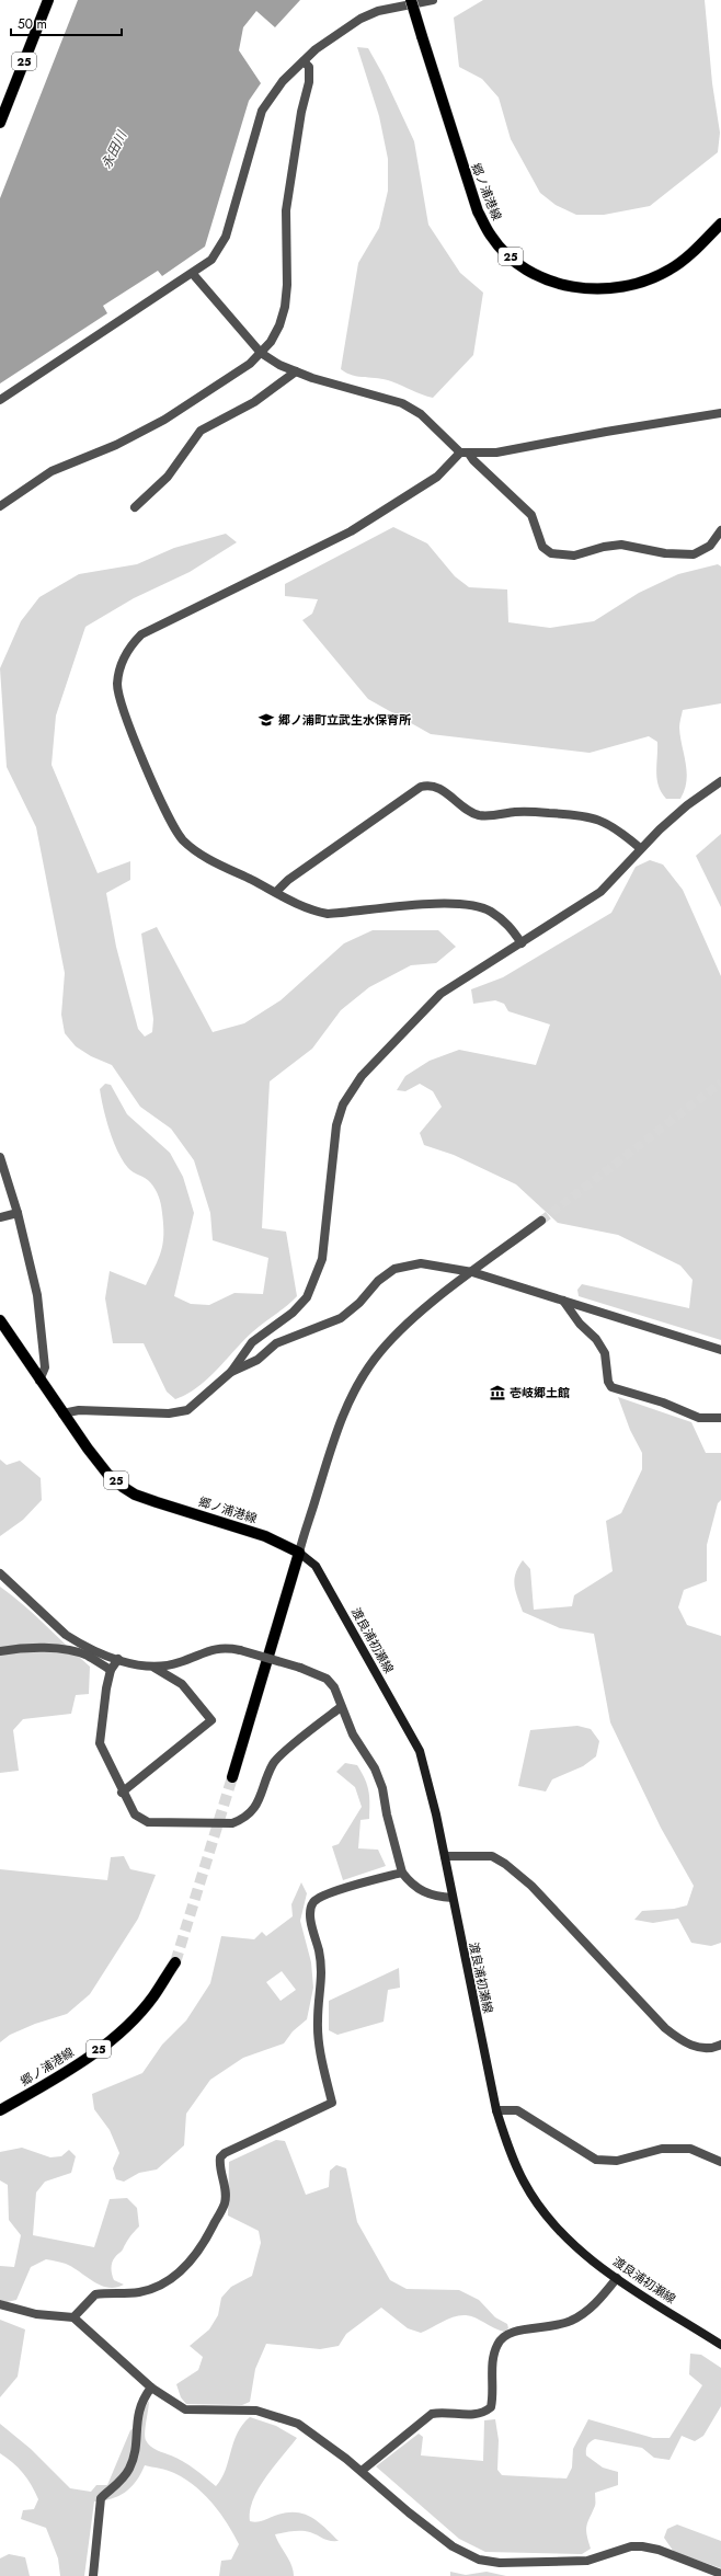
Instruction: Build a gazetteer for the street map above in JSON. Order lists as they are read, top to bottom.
{
  "streets": {
    "main road": ["25", "郷ノ浦港線", "渡良浦初瀬線"]
  },
  "crossings": [
    ["郷ノ浦港線", "渡良浦初瀬線"]
  ],
  "water": ["永田川"],
  "places": {
    "school or university": ["郷ノ浦町立武生水保育所"],
    "museum": ["壱岐郷土館"]
  },
  "scale_bar": "50 m"
}
